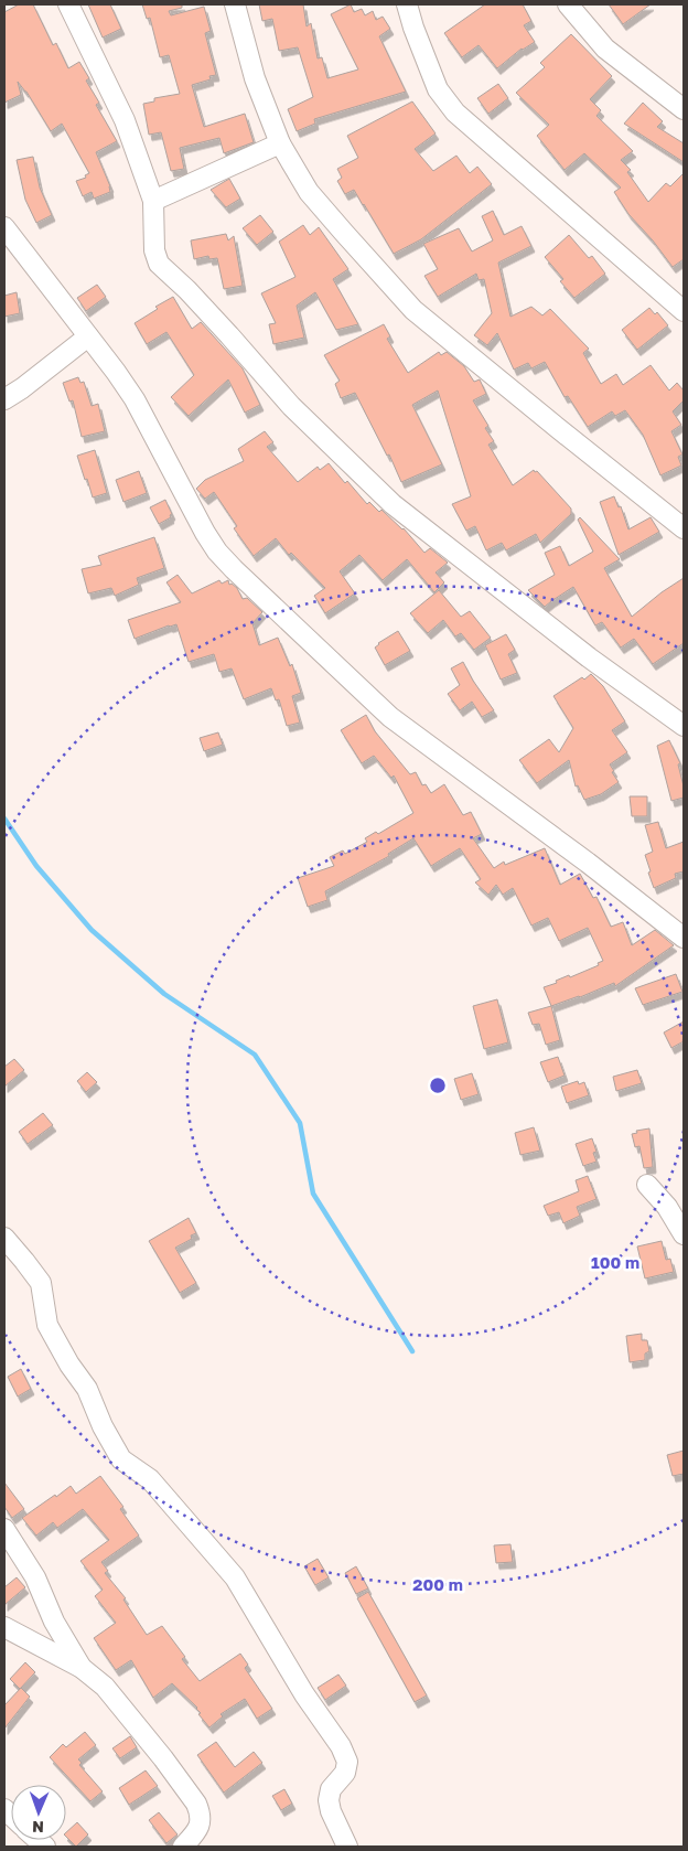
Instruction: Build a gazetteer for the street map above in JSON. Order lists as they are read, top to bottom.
{
  "north": "bottom",
  "rings": ["100 m", "200 m"]
}
